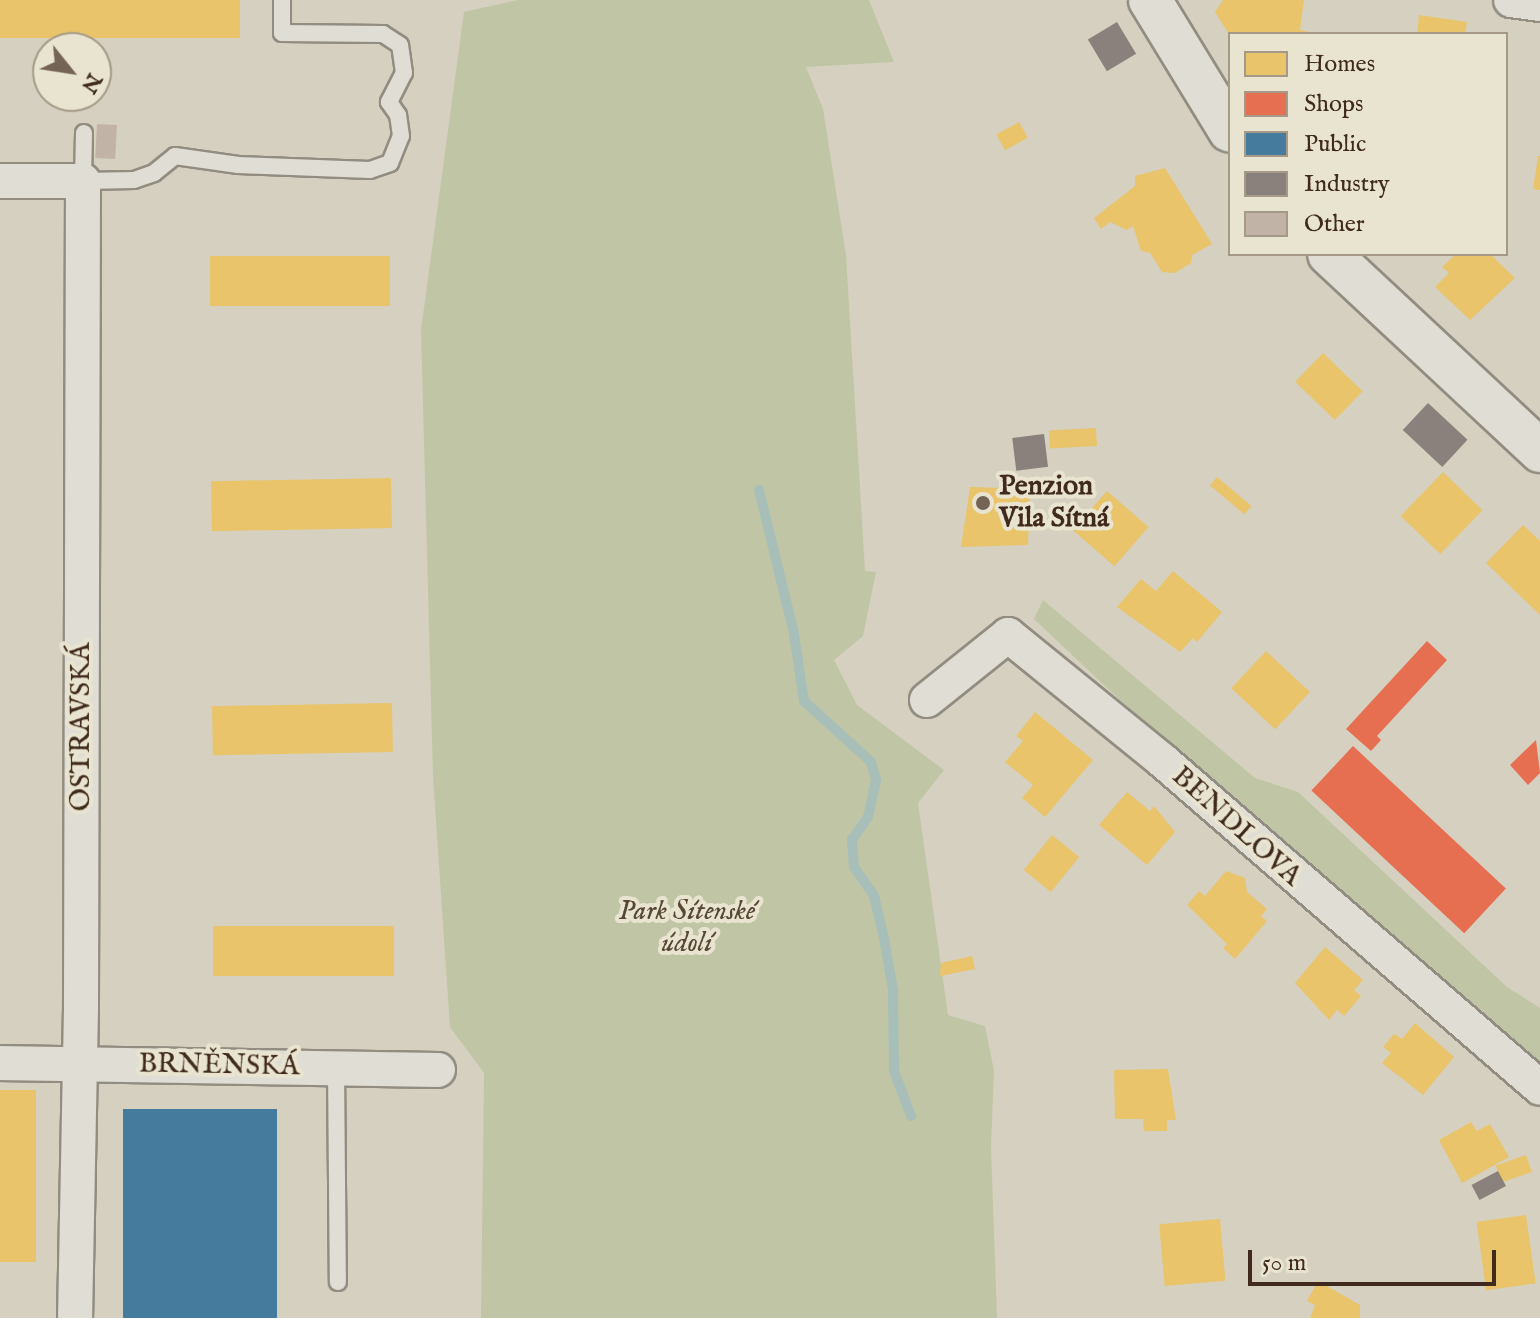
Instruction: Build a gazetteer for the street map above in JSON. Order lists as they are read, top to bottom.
{
  "streets": {
    "street": ["OSTRAVSKÁ", "BENDLOVA", "BRNĚNSKÁ"]
  },
  "crossings": [
    ["OSTRAVSKÁ", "BRNĚNSKÁ"]
  ],
  "parks": ["Park Sítenské údolí"],
  "places": ["Penzion Vila Sítná"],
  "legend": [
    "Homes",
    "Shops",
    "Public",
    "Industry",
    "Other"
  ],
  "scale_bar": "50 m",
  "north": "bottom right"
}
